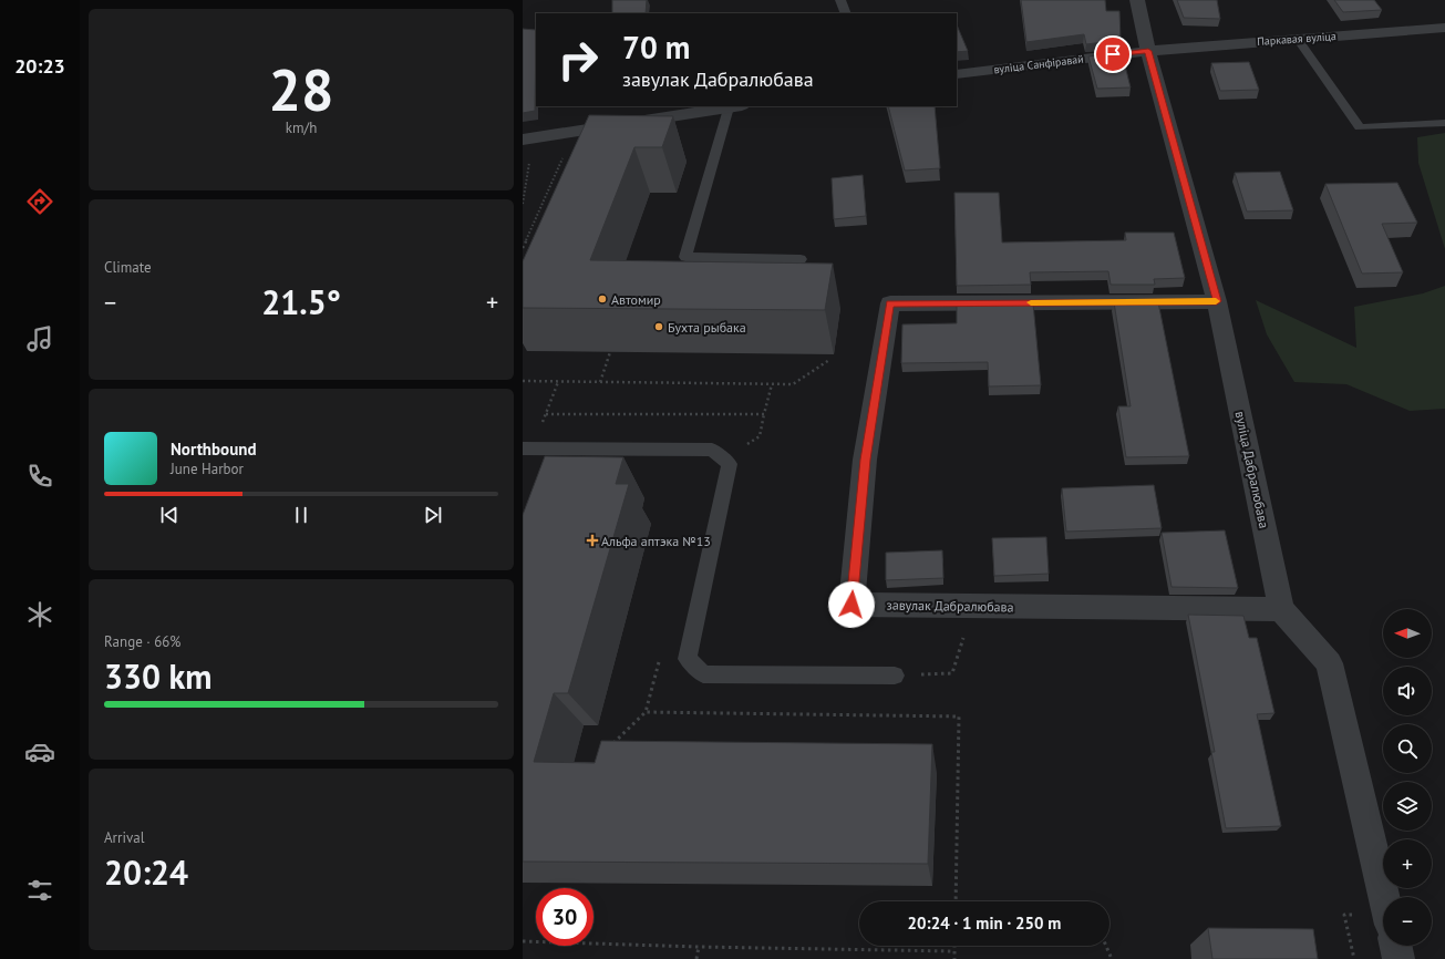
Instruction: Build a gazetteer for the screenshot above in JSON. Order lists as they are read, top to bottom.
{
  "streets": {
    "street": [
      "Паркавая вуліца",
      "вуліца Санфіравай",
      "вуліца Дабралюбава",
      "завулак Дабралюбава"
    ]
  },
  "crossings": [
    ["Паркавая вуліца", "вуліца Санфіравай"],
    ["Паркавая вуліца", "вуліца Дабралюбава"],
    ["вуліца Санфіравай", "вуліца Дабралюбава"],
    ["вуліца Дабралюбава", "завулак Дабралюбава"]
  ],
  "places": {
    "other": ["Автомир", "Бухта рыбака"],
    "health": ["Альфа аптэка №13"]
  },
  "north": "left",
  "page": {
    "tabs": "20:23",
    "tile": [
      ["28", "km/h"],
      "Climate",
      ["Range · 66%", "330 km"],
      ["Arrival", "20:24"]
    ],
    "turn": ["70 m", "завулак Дабралюбава"],
    "heat": ["−", "21.5°", "+"],
    "song": ["Northbound", "June Harbor"],
    "map_buttons": ["+", "−"],
    "limit": "30",
    "trip": "20:24 · 1 min · 250 m"
  }
}
